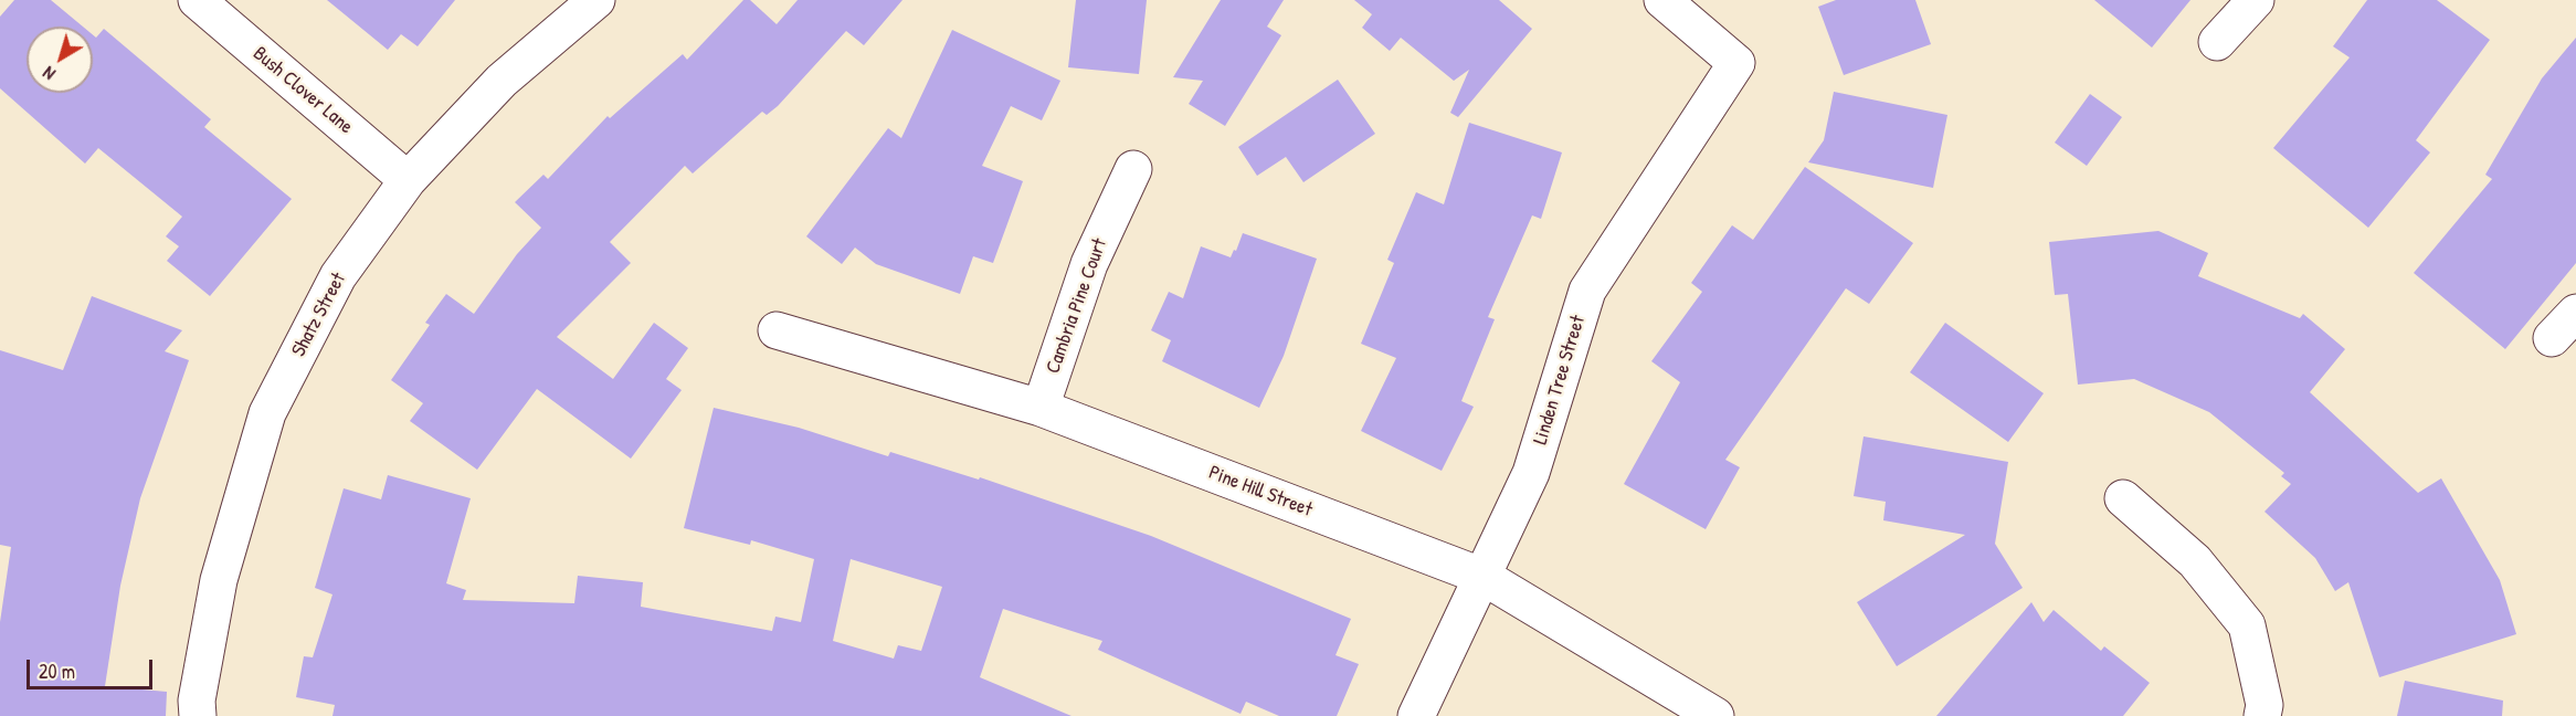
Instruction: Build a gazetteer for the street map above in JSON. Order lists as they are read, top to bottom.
{
  "streets": {
    "street": [
      "Bush Clover Lane",
      "Cambria Pine Court",
      "Shatz Street",
      "Linden Tree Street",
      "Pine Hill Street"
    ]
  },
  "crossings": [
    ["Bush Clover Lane", "Shatz Street"],
    ["Cambria Pine Court", "Pine Hill Street"],
    ["Linden Tree Street", "Pine Hill Street"]
  ],
  "scale_bar": "20 m",
  "north": "bottom left"
}
